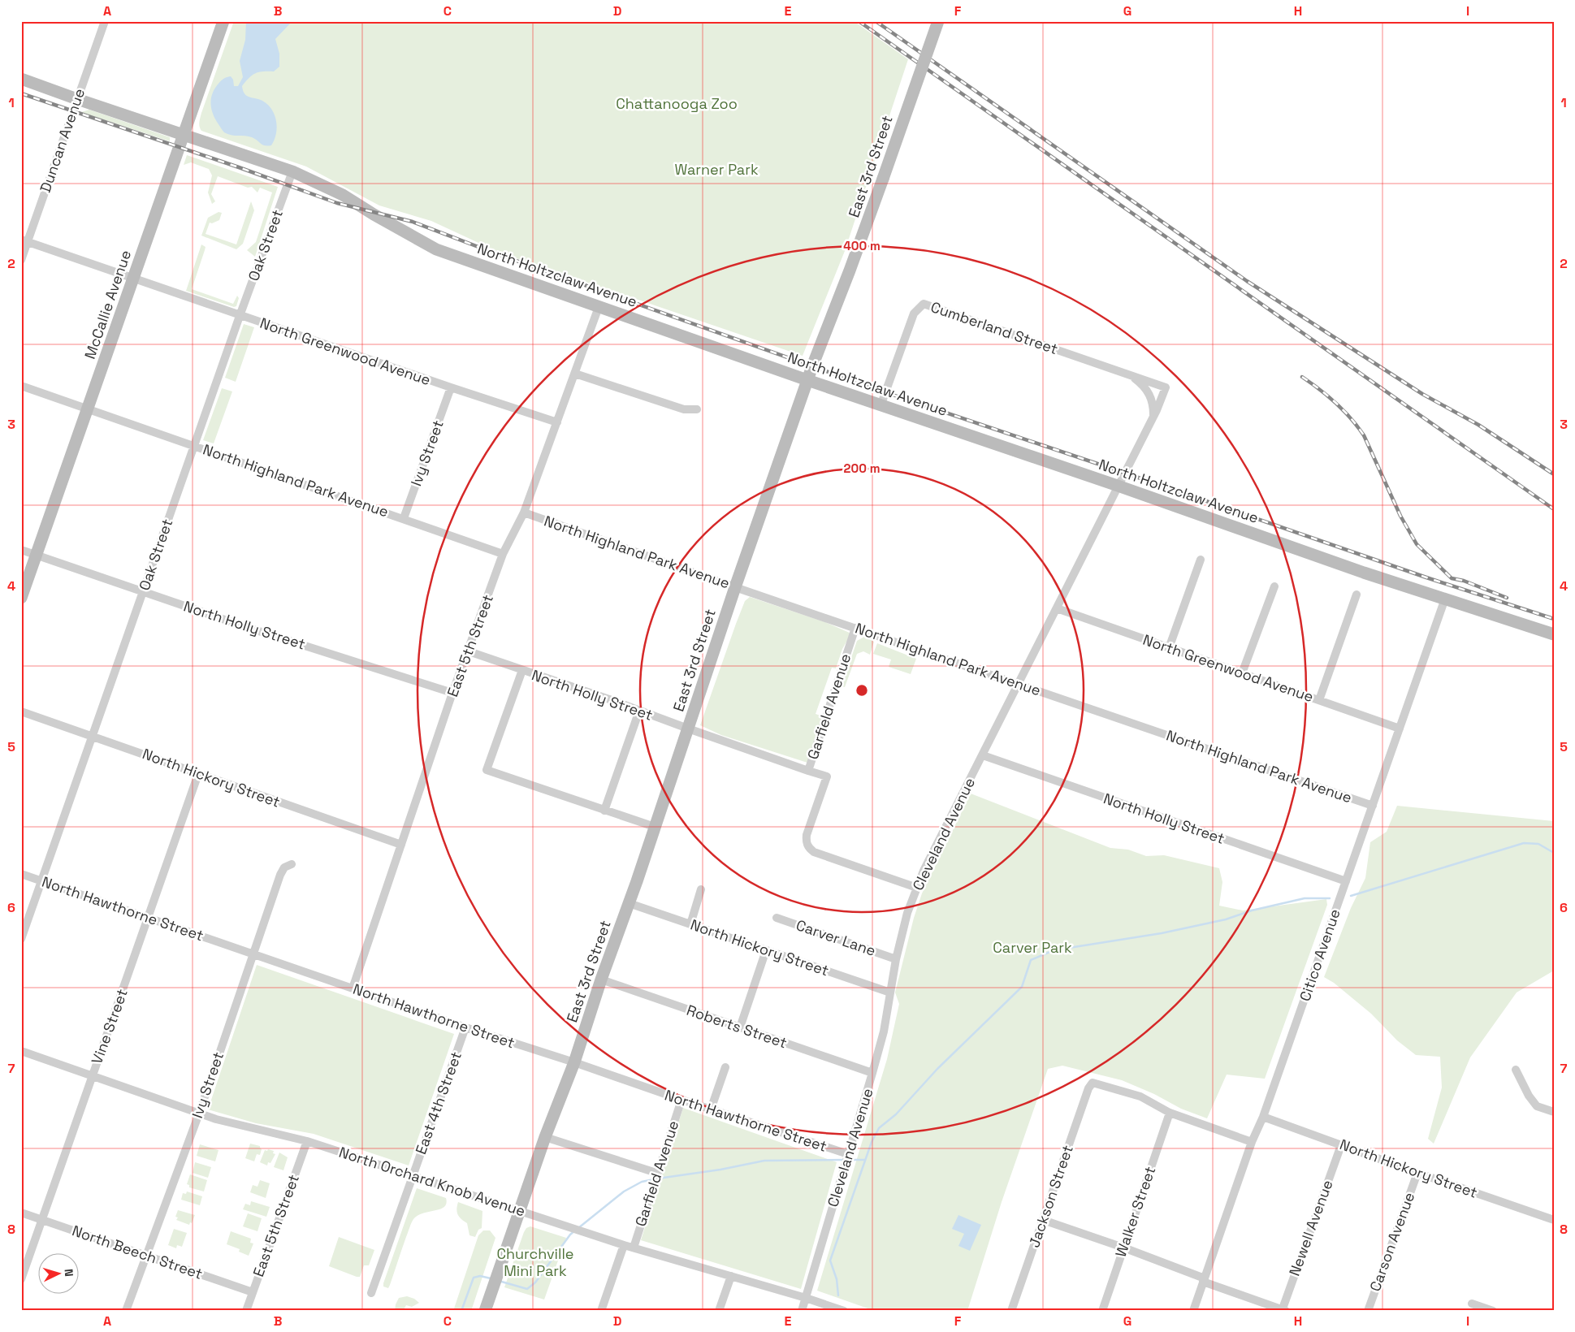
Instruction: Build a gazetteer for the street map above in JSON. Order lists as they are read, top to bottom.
{
  "streets": {
    "main road": ["East 3rd Street", "North Holtzclaw Avenue", "McCallie Avenue"],
    "street": [
      "Duncan Avenue",
      "Oak Street",
      "Cumberland Street",
      "North Greenwood Avenue",
      "Ivy Street",
      "North Highland Park Avenue",
      "North Holly Street",
      "East 5th Street",
      "Garfield Avenue",
      "North Hickory Street",
      "Cleveland Avenue",
      "North Hawthorne Street",
      "Carver Lane",
      "Citico Avenue",
      "Vine Street",
      "Roberts Street",
      "East 4th Street",
      "North Orchard Knob Avenue",
      "Jackson Street",
      "Walker Street",
      "Newell Avenue",
      "Carson Avenue",
      "North Beech Street"
    ]
  },
  "crossings": [
    ["Duncan Avenue", "North Holtzclaw Avenue"],
    ["Duncan Avenue", "North Greenwood Avenue"],
    ["East 3rd Street", "North Holtzclaw Avenue"],
    ["East 3rd Street", "North Highland Park Avenue"],
    ["East 3rd Street", "North Holly Street"],
    ["East 3rd Street", "North Hickory Street"],
    ["East 3rd Street", "North Hawthorne Street"],
    ["East 3rd Street", "Roberts Street"],
    ["East 3rd Street", "North Orchard Knob Avenue"],
    ["Oak Street", "North Holtzclaw Avenue"],
    ["Oak Street", "North Greenwood Avenue"],
    ["Oak Street", "North Highland Park Avenue"],
    ["Oak Street", "North Holly Street"],
    ["Oak Street", "North Hickory Street"],
    ["Oak Street", "North Hawthorne Street"],
    ["North Holtzclaw Avenue", "McCallie Avenue"],
    ["North Holtzclaw Avenue", "Cumberland Street"],
    ["North Holtzclaw Avenue", "East 5th Street"],
    ["North Holtzclaw Avenue", "Cleveland Avenue"],
    ["North Holtzclaw Avenue", "Citico Avenue"],
    ["McCallie Avenue", "North Greenwood Avenue"],
    ["McCallie Avenue", "North Highland Park Avenue"],
    ["McCallie Avenue", "North Holly Street"],
    ["Cumberland Street", "Cleveland Avenue"],
    ["North Greenwood Avenue", "Ivy Street"],
    ["North Greenwood Avenue", "East 5th Street"],
    ["North Greenwood Avenue", "Cleveland Avenue"],
    ["North Greenwood Avenue", "Citico Avenue"],
    ["Ivy Street", "North Highland Park Avenue"],
    ["Ivy Street", "North Hawthorne Street"],
    ["Ivy Street", "North Orchard Knob Avenue"],
    ["Ivy Street", "North Beech Street"],
    ["North Highland Park Avenue", "East 5th Street"],
    ["North Highland Park Avenue", "Garfield Avenue"],
    ["North Highland Park Avenue", "Cleveland Avenue"],
    ["North Highland Park Avenue", "Citico Avenue"],
    ["North Holly Street", "East 5th Street"],
    ["North Holly Street", "Garfield Avenue"],
    ["North Holly Street", "Cleveland Avenue"],
    ["North Holly Street", "Citico Avenue"],
    ["East 5th Street", "North Hickory Street"],
    ["East 5th Street", "North Hawthorne Street"],
    ["East 5th Street", "North Orchard Knob Avenue"],
    ["East 5th Street", "North Beech Street"],
    ["Garfield Avenue", "Cleveland Avenue"],
    ["Garfield Avenue", "North Hawthorne Street"],
    ["Garfield Avenue", "North Orchard Knob Avenue"],
    ["North Hickory Street", "Cleveland Avenue"],
    ["North Hickory Street", "Citico Avenue"],
    ["North Hickory Street", "Vine Street"],
    ["North Hickory Street", "Newell Avenue"],
    ["North Hickory Street", "Carson Avenue"],
    ["Cleveland Avenue", "North Hawthorne Street"],
    ["Cleveland Avenue", "Carver Lane"],
    ["Cleveland Avenue", "Roberts Street"],
    ["Cleveland Avenue", "North Orchard Knob Avenue"],
    ["North Hawthorne Street", "Vine Street"],
    ["North Hawthorne Street", "East 4th Street"],
    ["Vine Street", "North Orchard Knob Avenue"],
    ["Vine Street", "North Beech Street"],
    ["East 4th Street", "North Orchard Knob Avenue"],
    ["Jackson Street", "Walker Street"]
  ],
  "parks": [
    "Chattanooga Zoo",
    "Warner Park",
    "Carver Park",
    "Churchville Mini Park"
  ],
  "north": "right",
  "grid": {
    "columns": [
      "A",
      "B",
      "C",
      "D",
      "E",
      "F",
      "G",
      "H",
      "I"
    ],
    "rows": [
      "1",
      "2",
      "3",
      "4",
      "5",
      "6",
      "7",
      "8"
    ]
  },
  "rings": ["400 m", "200 m"]
}
